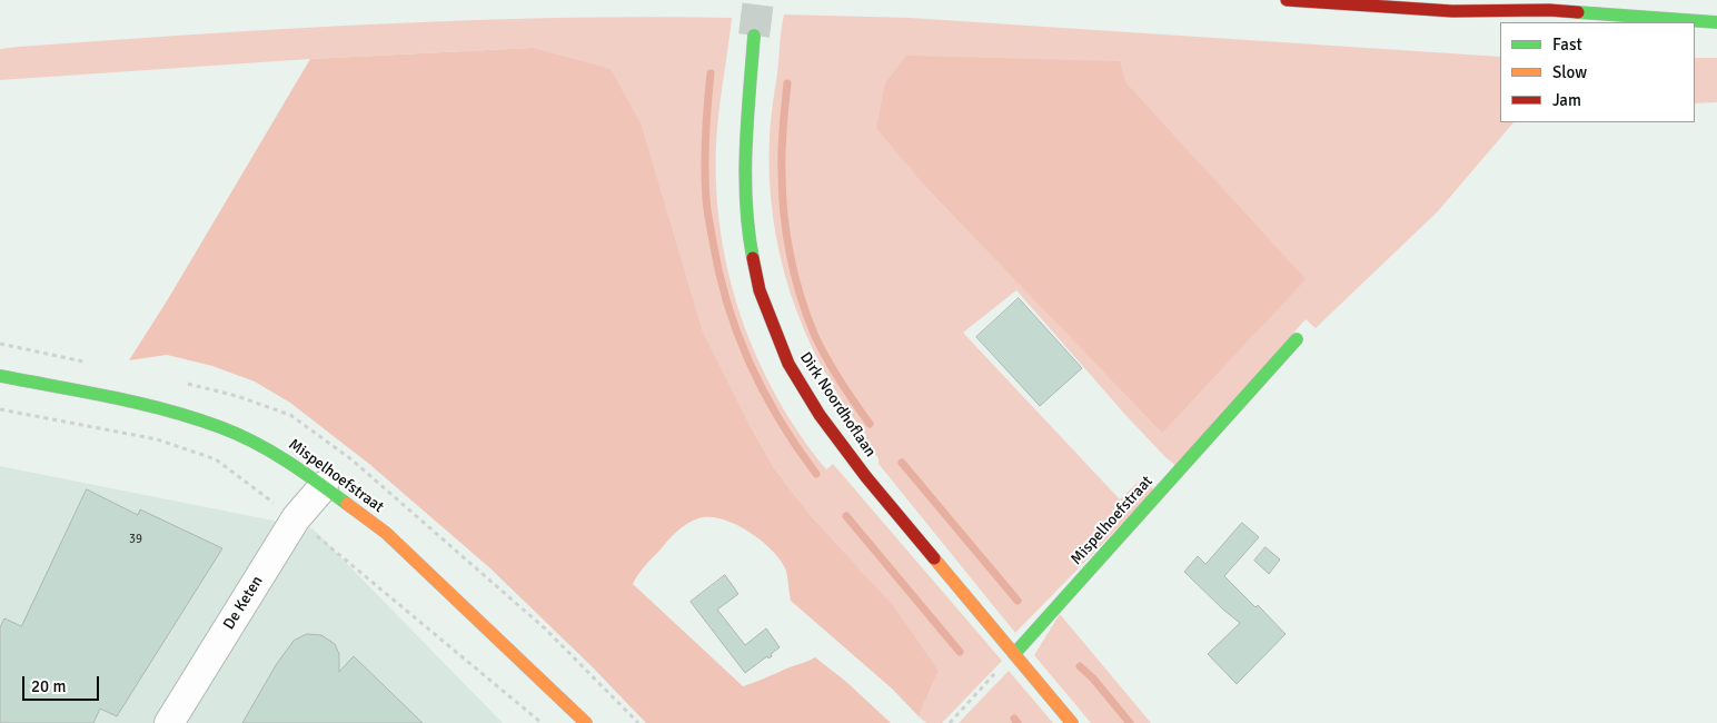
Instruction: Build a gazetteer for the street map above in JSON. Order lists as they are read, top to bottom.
{
  "streets": {
    "main road": ["Dirk Noordhoflaan", "Mispelhoefstraat"],
    "street": ["De Keten"]
  },
  "crossings": [
    ["Dirk Noordhoflaan", "Mispelhoefstraat"],
    ["Mispelhoefstraat", "De Keten"]
  ],
  "house_numbers": ["39"],
  "legend": ["Fast", "Slow", "Jam"],
  "scale_bar": "20 m"
}
